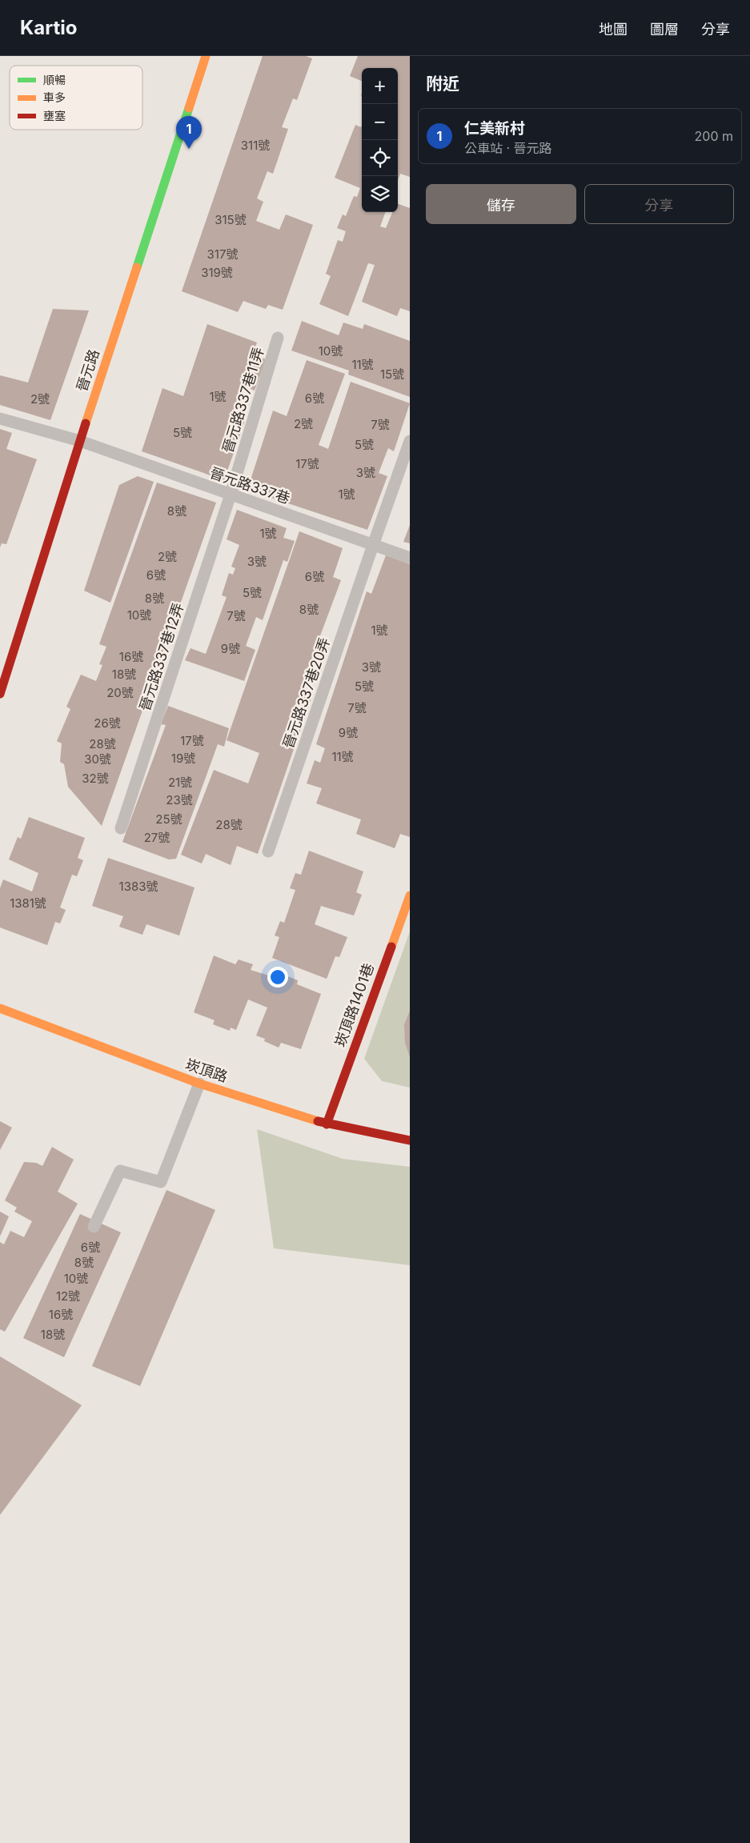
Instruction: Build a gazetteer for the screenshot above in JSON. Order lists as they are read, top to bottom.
{
  "streets": {
    "street": ["晉元路", "崁頂路1401巷", "崁頂路"],
    "lane": [
      "晉元路337巷11弄",
      "晉元路337巷",
      "晉元路337巷12弄",
      "晉元路337巷20弄"
    ]
  },
  "crossings": [
    ["晉元路", "晉元路337巷"],
    ["晉元路337巷11弄", "晉元路337巷"],
    ["晉元路337巷11弄", "晉元路337巷12弄"],
    ["晉元路337巷", "晉元路337巷12弄"],
    ["晉元路337巷", "晉元路337巷20弄"],
    ["崁頂路1401巷", "崁頂路"]
  ],
  "house_numbers": [
    "311號",
    "315號",
    "317號",
    "319號",
    "10號",
    "11號",
    "15號",
    "1號",
    "6號",
    "2號",
    "2號",
    "7號",
    "5號",
    "5號",
    "17號",
    "3號",
    "1號",
    "8號",
    "1號",
    "2號",
    "3號",
    "6號",
    "6號",
    "5號",
    "8號",
    "8號",
    "10號",
    "7號",
    "1號",
    "9號",
    "16號",
    "3號",
    "18號",
    "5號",
    "20號",
    "7號",
    "26號",
    "9號",
    "17號",
    "28號",
    "11號",
    "19號",
    "30號",
    "32號",
    "21號",
    "23號",
    "25號",
    "28號",
    "27號",
    "1383號",
    "1381號",
    "6號",
    "8號",
    "10號",
    "12號",
    "16號",
    "18號"
  ],
  "legend": ["順暢", "車多", "壅塞"],
  "page": {
    "header": "Kartio",
    "nav": ["地圖", "圖層", "分享"],
    "heading": "附近",
    "map_buttons": ["+", "−"],
    "list": [
      {
        "mark": "1",
        "name": "仁美新村",
        "note": "公車站 · 晉元路",
        "value": "200 m"
      }
    ],
    "pins": "1",
    "buttons": ["儲存", "分享"]
  }
}
